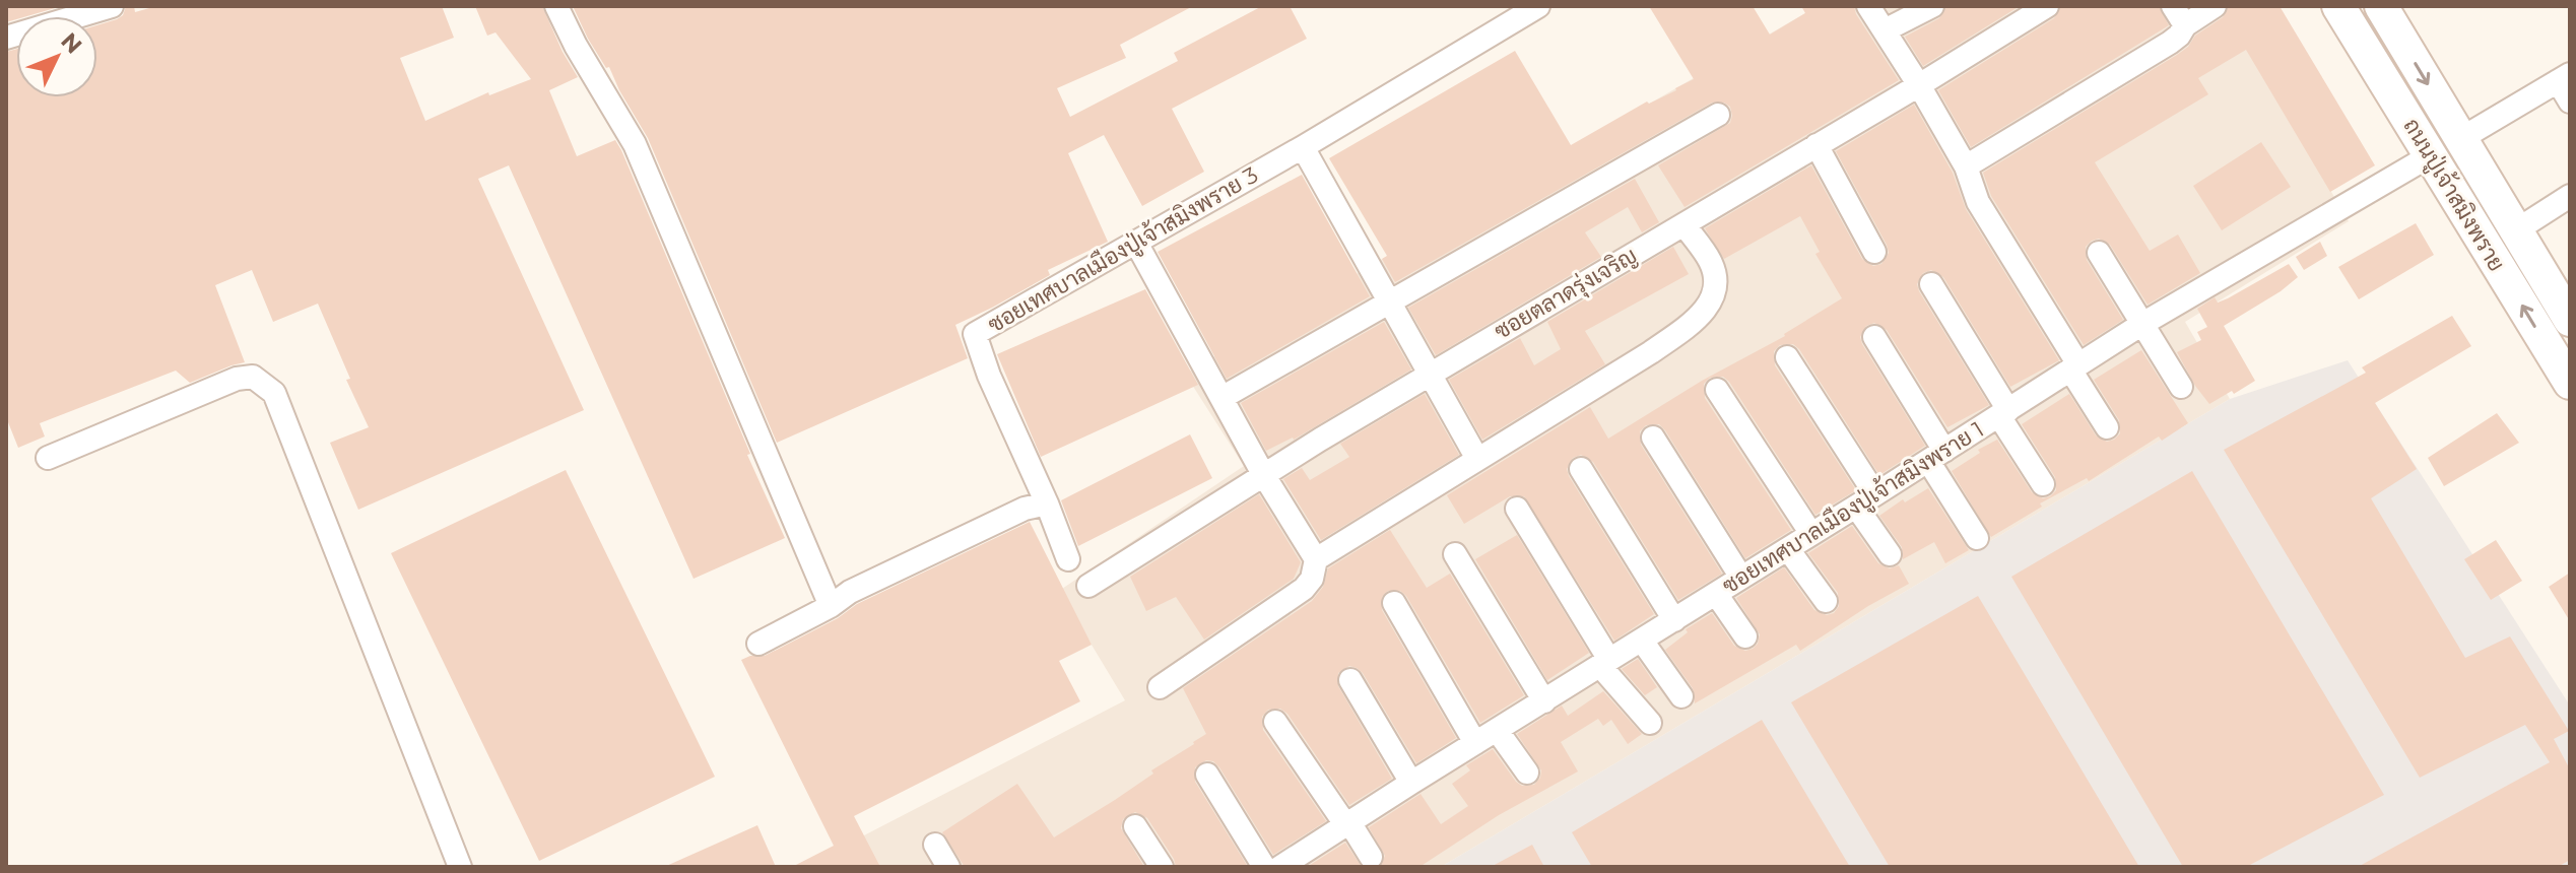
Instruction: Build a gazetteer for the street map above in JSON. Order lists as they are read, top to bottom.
{
  "streets": {
    "main road": ["ถนนปู่เจ้าสมิงพราย"],
    "street": ["ซอยเทศบาลเมืองปู่เจ้าสมิงพราย 3", "ซอยตลาดรุ่งเจริญ", "ซอยเทศบาลเมืองปู่เจ้าสมิงพราย 1"]
  },
  "crossings": [
    ["ถนนปู่เจ้าสมิงพราย", "ซอยเทศบาลเมืองปู่เจ้าสมิงพราย 1"]
  ],
  "north": "top right"
}
